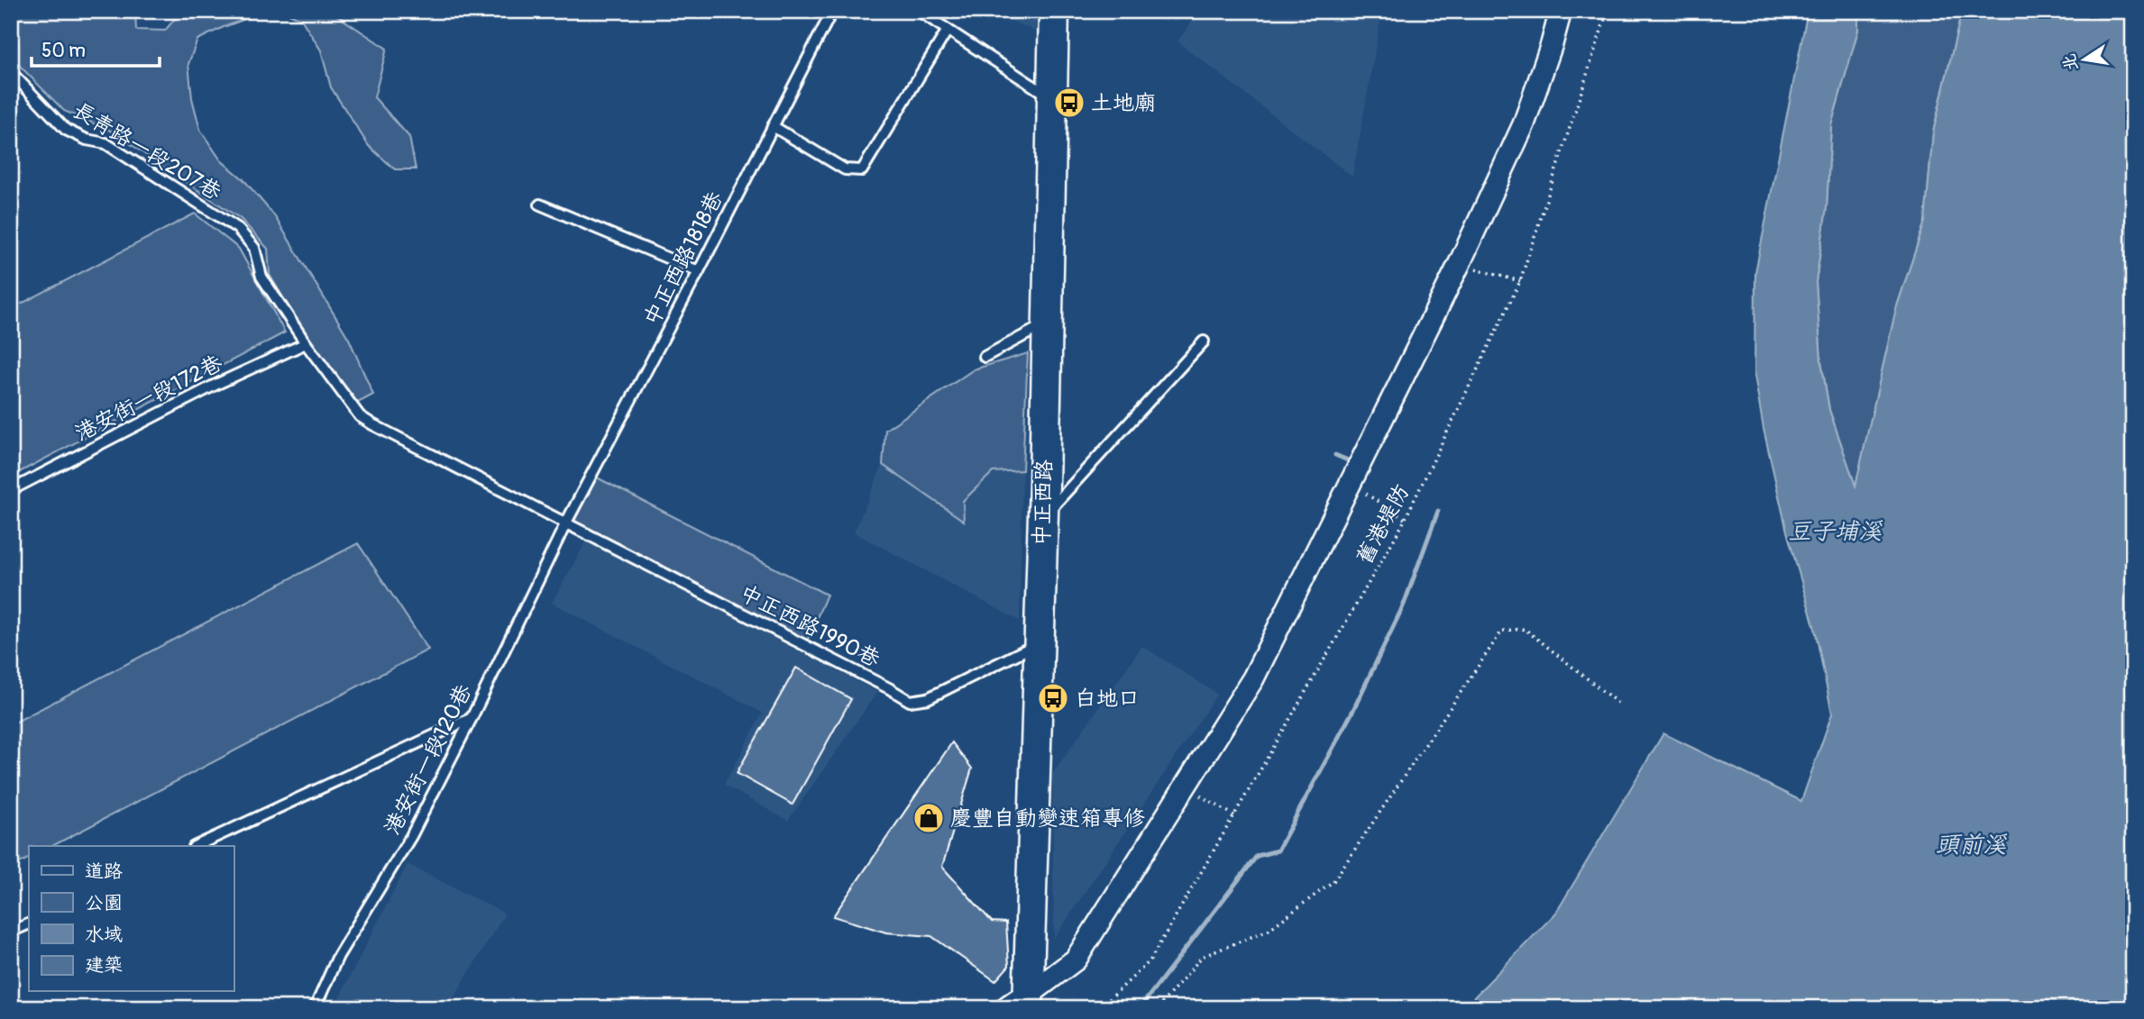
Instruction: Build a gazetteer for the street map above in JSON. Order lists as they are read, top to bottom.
{
  "streets": {
    "main road": ["中正西路"],
    "lane": [
      "長青路一段207巷",
      "中正西路1818巷",
      "港安街一段172巷",
      "中正西路1990巷",
      "港安街一段120巷"
    ],
    "path": ["舊港堤防"]
  },
  "crossings": [
    ["長青路一段207巷", "中正西路1818巷"],
    ["長青路一段207巷", "港安街一段172巷"],
    ["長青路一段207巷", "中正西路1990巷"],
    ["長青路一段207巷", "港安街一段120巷"],
    ["中正西路1818巷", "中正西路1990巷"],
    ["中正西路1818巷", "港安街一段120巷"],
    ["中正西路", "中正西路1990巷"],
    ["中正西路1990巷", "港安街一段120巷"]
  ],
  "water": ["豆子埔溪", "頭前溪"],
  "places": {
    "bus stop": ["土地廟", "白地口"],
    "shop": ["慶豐自動變速箱專修"]
  },
  "legend": [
    "道路",
    "公園",
    "水域",
    "建築"
  ],
  "scale_bar": "50 m",
  "north": "left"
}
